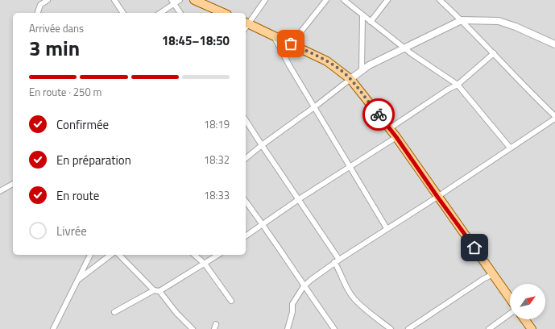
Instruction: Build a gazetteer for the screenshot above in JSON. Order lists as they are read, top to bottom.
{
  "north": "top right",
  "page": {
    "heading": ["3 min", "Arrivée dans", "18:45–18:50"],
    "bar": "En route · 250 m",
    "list": [
      ["Confirmée", "18:19"],
      ["En préparation", "18:32"],
      ["En route", "18:33"],
      "Livrée"
    ]
  }
}
